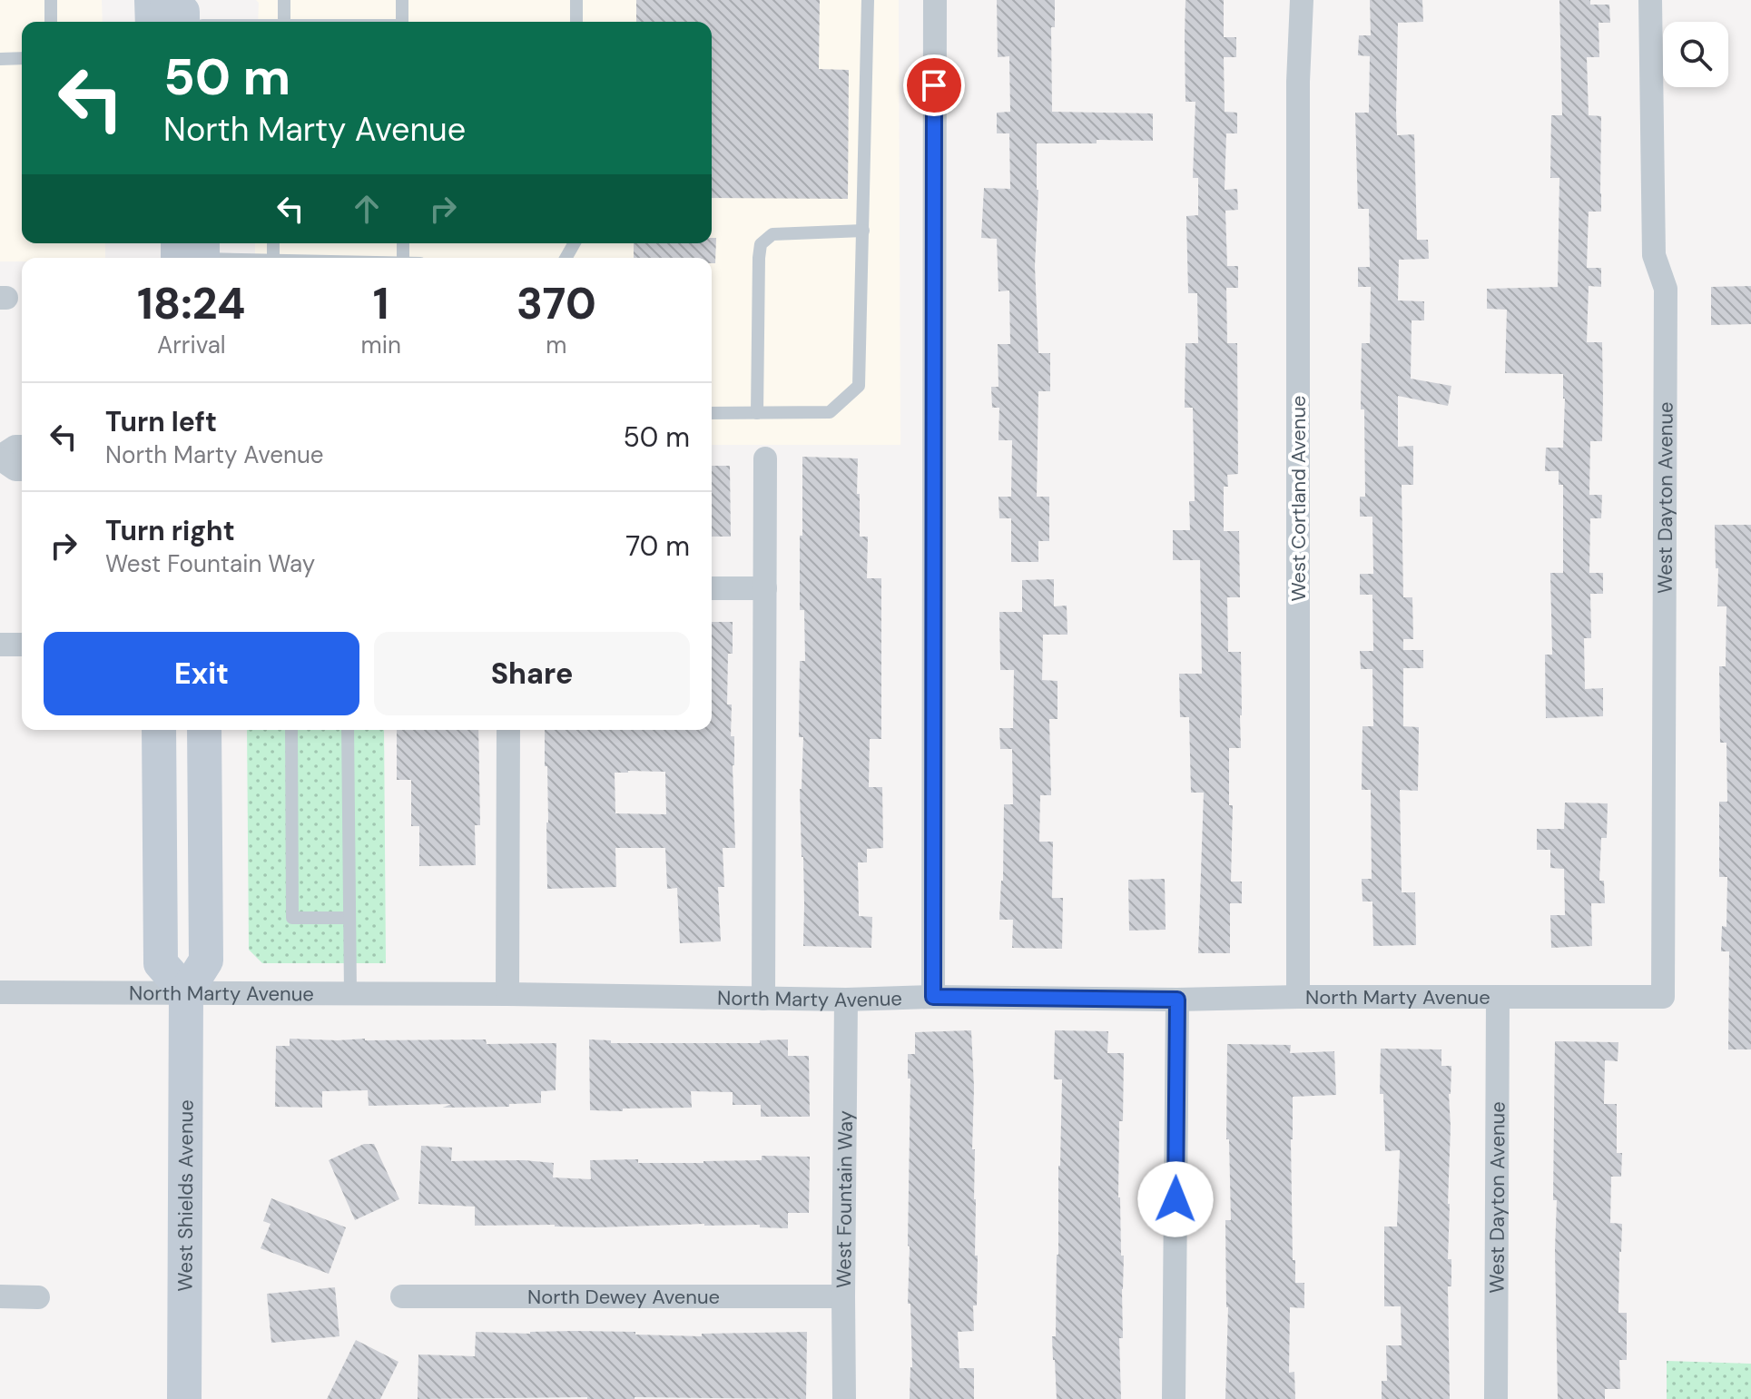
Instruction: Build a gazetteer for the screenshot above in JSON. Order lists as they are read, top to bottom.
{
  "streets": {
    "street": [
      "West Dayton Avenue",
      "West Cortland Avenue",
      "North Marty Avenue",
      "West Shields Avenue",
      "West Fountain Way",
      "North Dewey Avenue"
    ]
  },
  "crossings": [
    ["West Dayton Avenue", "North Marty Avenue"],
    ["West Cortland Avenue", "North Marty Avenue"],
    ["North Marty Avenue", "West Shields Avenue"],
    ["North Marty Avenue", "West Fountain Way"],
    ["West Fountain Way", "North Dewey Avenue"]
  ],
  "page": {
    "turn": ["50 m", "North Marty Avenue"],
    "eta": [
      "18:24",
      "Arrival",
      "1",
      "min",
      "370",
      "m"
    ],
    "list": [
      {
        "name": "Turn left",
        "note": "North Marty Avenue",
        "value": "50 m"
      },
      {
        "name": "Turn right",
        "note": "West Fountain Way",
        "value": "70 m"
      }
    ],
    "buttons": ["Exit", "Share"]
  }
}
